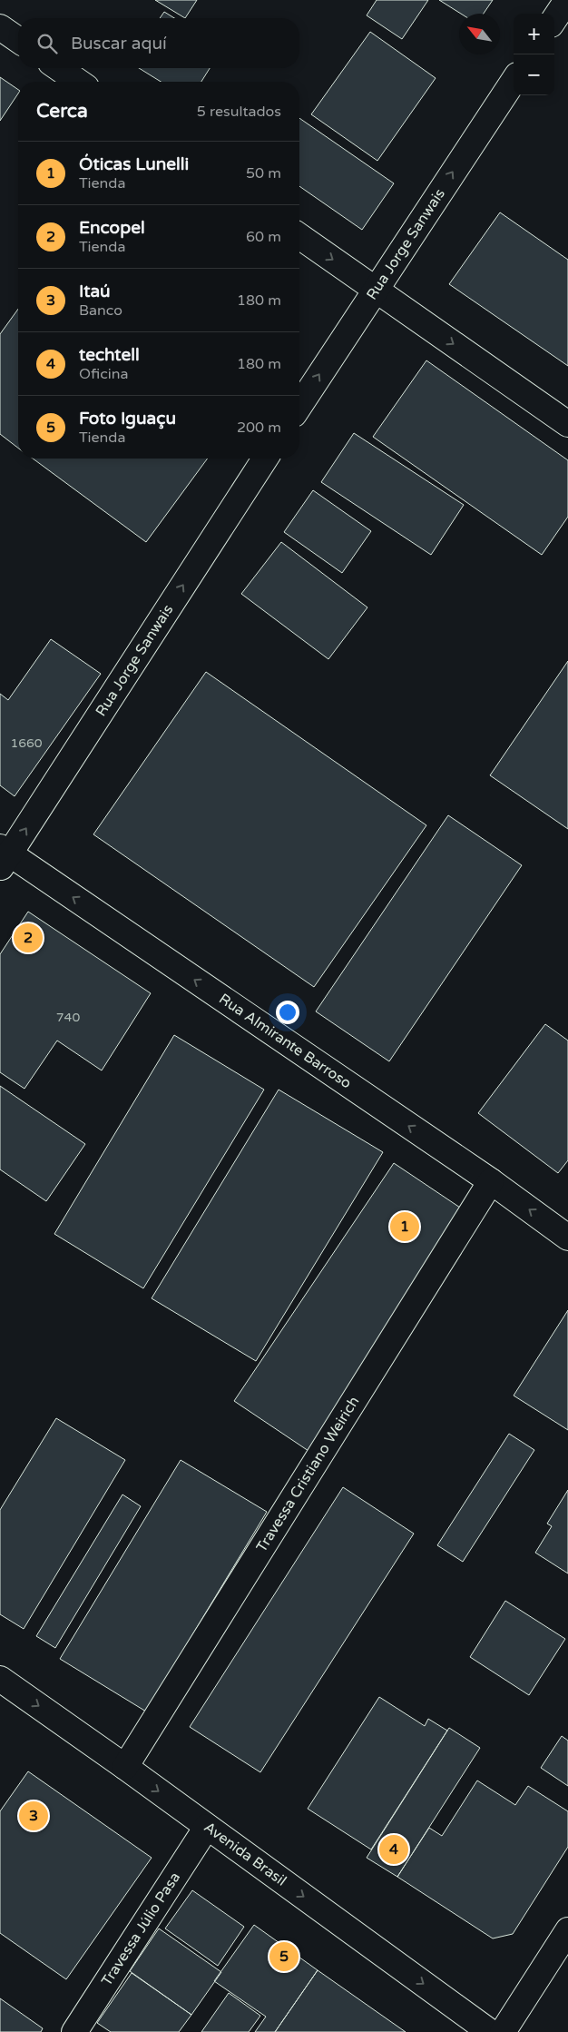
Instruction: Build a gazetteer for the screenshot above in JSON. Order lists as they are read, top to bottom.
{
  "streets": {
    "street": [
      "Rua Jorge Sanwais",
      "Rua Almirante Barroso",
      "Travessa Cristiano Weirich",
      "Avenida Brasil",
      "Travessa Júlio Pasa"
    ]
  },
  "crossings": [
    ["Rua Jorge Sanwais", "Rua Almirante Barroso"],
    ["Rua Almirante Barroso", "Travessa Cristiano Weirich"],
    ["Travessa Cristiano Weirich", "Avenida Brasil"],
    ["Avenida Brasil", "Travessa Júlio Pasa"]
  ],
  "one_way": ["Rua Jorge Sanwais", "Rua Almirante Barroso", "Avenida Brasil"],
  "house_numbers": ["1660", "740"],
  "north": "top left",
  "page": {
    "map_buttons": ["+", "−"],
    "search": "Buscar aquí",
    "heading": ["Cerca", "5 resultados"],
    "list": [
      {
        "mark": "1",
        "name": "Óticas Lunelli",
        "note": "Tienda",
        "value": "50 m"
      },
      {
        "mark": "2",
        "name": "Encopel",
        "note": "Tienda",
        "value": "60 m"
      },
      {
        "mark": "3",
        "name": "Itaú",
        "note": "Banco",
        "value": "180 m"
      },
      {
        "mark": "4",
        "name": "techtell",
        "note": "Oficina",
        "value": "180 m"
      },
      {
        "mark": "5",
        "name": "Foto Iguaçu",
        "note": "Tienda",
        "value": "200 m"
      }
    ],
    "pins": [
      "2",
      "1",
      "3",
      "4",
      "5"
    ]
  }
}
